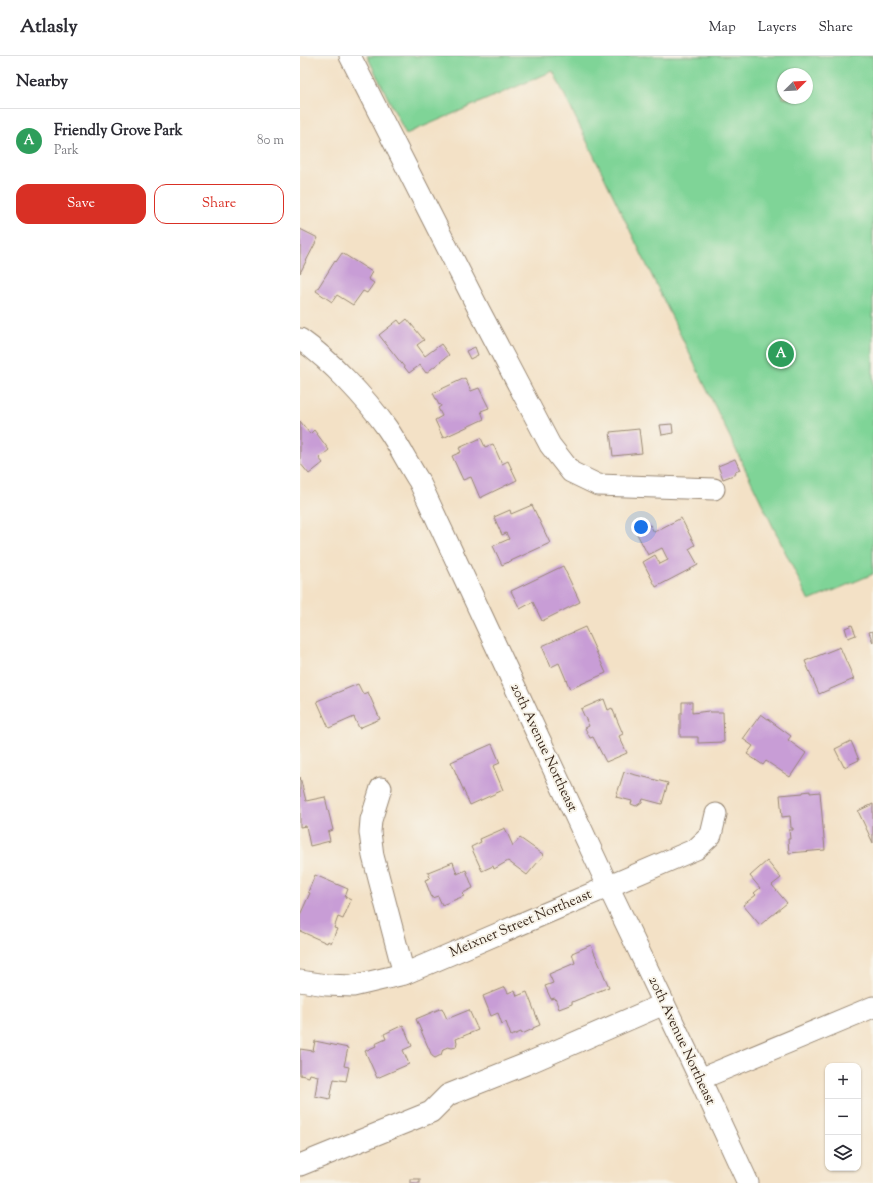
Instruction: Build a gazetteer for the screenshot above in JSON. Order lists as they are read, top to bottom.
{
  "streets": {
    "street": ["20th Avenue Northeast", "Meixner Street Northeast"]
  },
  "crossings": [
    ["20th Avenue Northeast", "Meixner Street Northeast"]
  ],
  "north": "top right",
  "page": {
    "header": "Atlasly",
    "nav": ["Map", "Layers", "Share"],
    "heading": "Nearby",
    "list": [
      {
        "mark": "A",
        "name": "Friendly Grove Park",
        "note": "Park",
        "value": "80 m"
      }
    ],
    "buttons": ["Save", "Share"],
    "pins": "A",
    "map_buttons": ["+", "−"]
  }
}
